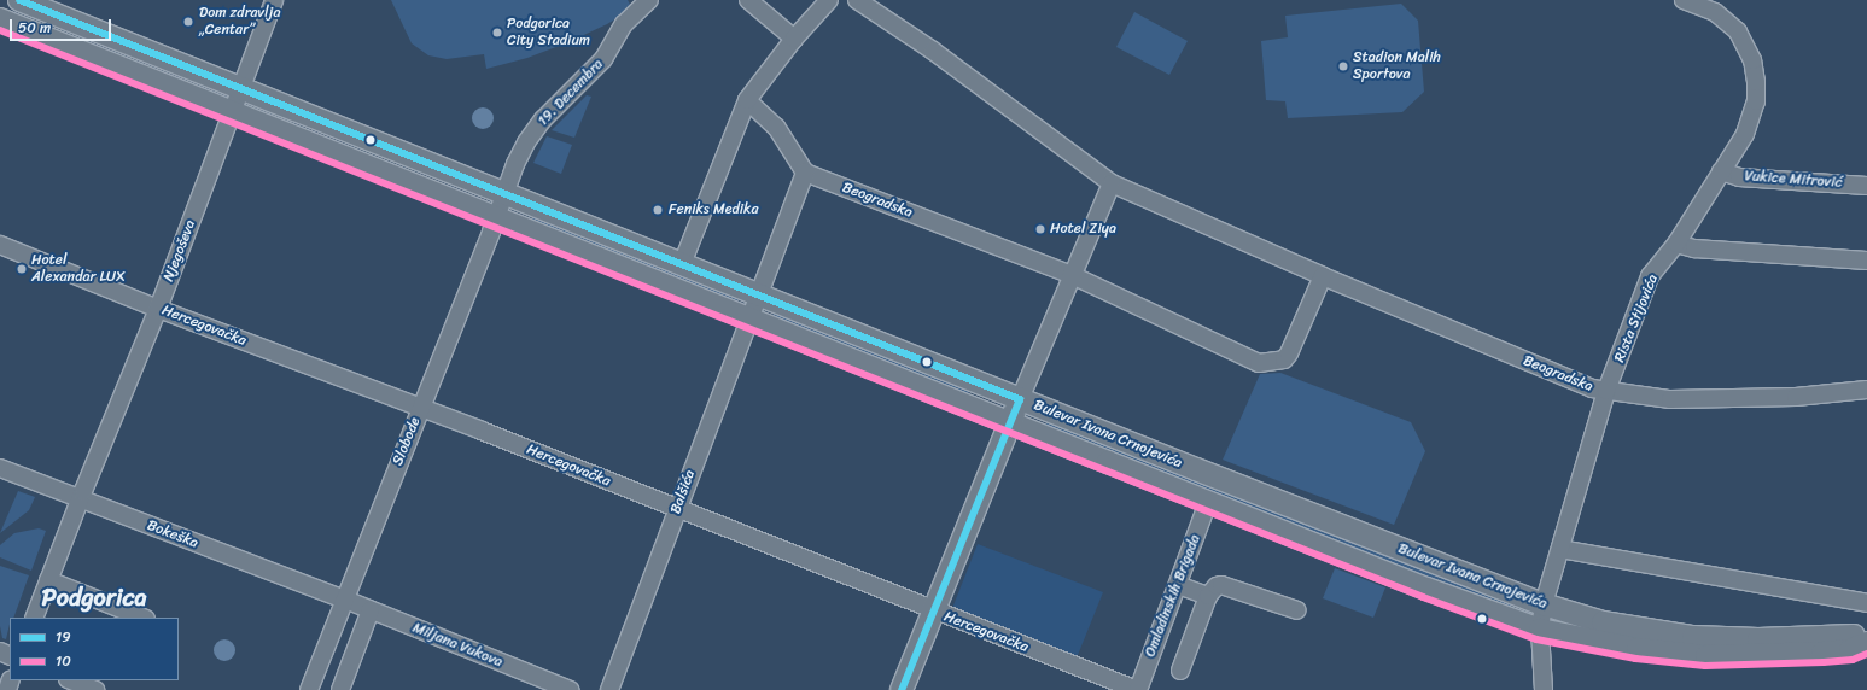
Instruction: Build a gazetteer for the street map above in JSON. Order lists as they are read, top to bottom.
{
  "streets": {
    "main road": ["Bulevar Ivana Crnojevića"],
    "street": [
      "19. Decembra",
      "Vukice Mitrović",
      "Beogradska",
      "Njegoševa",
      "Rista Stijovića",
      "Hercegovačka",
      "Slobode",
      "Balšića",
      "Bokeška",
      "Omladinskih Brigada",
      "Miljana Vukova"
    ]
  },
  "crossings": [
    ["19. Decembra", "Bulevar Ivana Crnojevića"],
    ["19. Decembra", "Slobode"],
    ["Vukice Mitrović", "Rista Stijovića"],
    ["Beogradska", "Rista Stijovića"],
    ["Njegoševa", "Hercegovačka"],
    ["Njegoševa", "Bulevar Ivana Crnojevića"],
    ["Njegoševa", "Bokeška"],
    ["Rista Stijovića", "Bulevar Ivana Crnojevića"],
    ["Hercegovačka", "Slobode"],
    ["Hercegovačka", "Balšića"],
    ["Hercegovačka", "Omladinskih Brigada"],
    ["Bulevar Ivana Crnojevića", "Slobode"],
    ["Bulevar Ivana Crnojevića", "Balšića"],
    ["Bulevar Ivana Crnojevića", "Omladinskih Brigada"],
    ["Slobode", "Bokeška"],
    ["Slobode", "Miljana Vukova"],
    ["Bokeška", "Miljana Vukova"]
  ],
  "districts": ["Podgorica"],
  "places": [
    "Dom zdravlja „Centar”",
    "Podgorica City Stadium",
    "Stadion Malih Sportova",
    "Feniks Medika",
    "Hotel Ziya",
    "Hotel Alexandar LUX"
  ],
  "lines": ["transit line 19", "transit line 10"],
  "legend": ["19", "10"],
  "scale_bar": "50 m"
}
